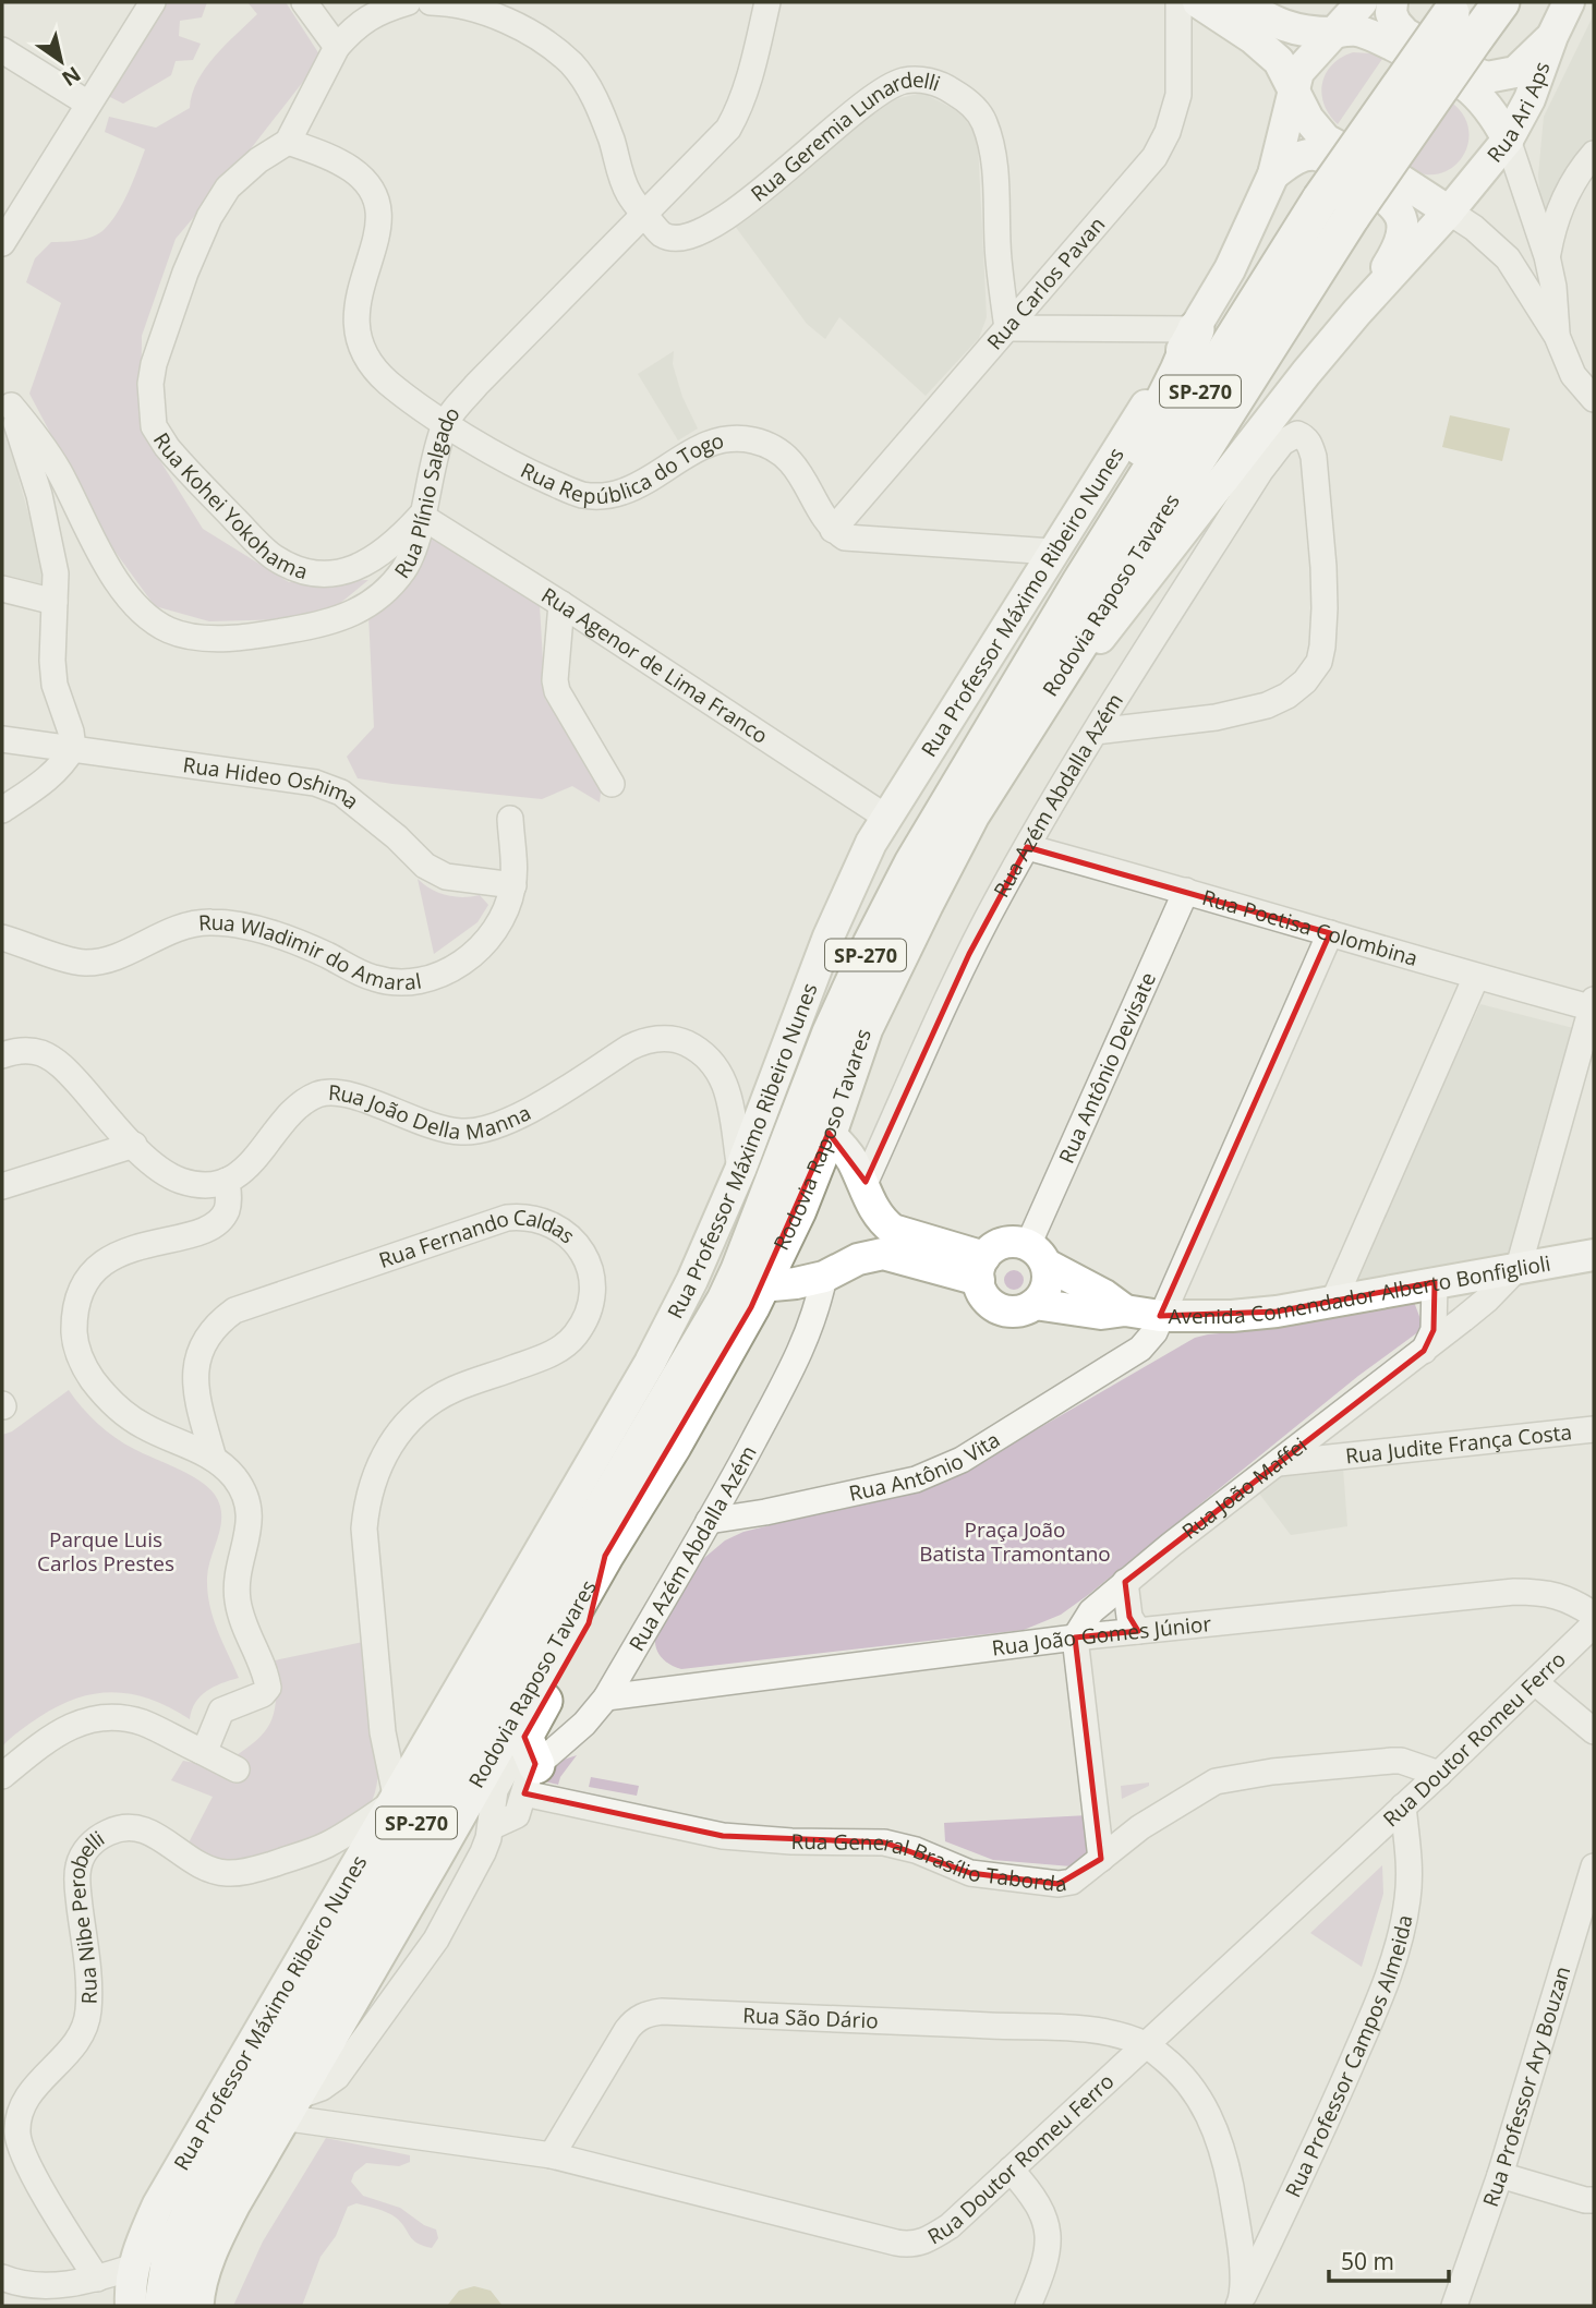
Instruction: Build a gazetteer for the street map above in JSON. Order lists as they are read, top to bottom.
{
  "streets": {
    "highway": ["SP-270", "Rodovia Raposo Tavares"],
    "main road": ["Rua Ari Aps", "Rua Professor Máximo Ribeiro Nunes", "Avenida Comendador Alberto Bonfiglioli"],
    "street": [
      "Rua Geremia Lunardelli",
      "Rua Carlos Pavan",
      "Rua República do Togo",
      "Rua Plínio Salgado",
      "Rua Kohei Yokohama",
      "Rua Agenor de Lima Franco",
      "Rua Hideo Oshima",
      "Rua Azém Abdalla Azém",
      "Rua Poetisa Colombina",
      "Rua Wladimir do Amaral",
      "Rua Antônio Devisate",
      "Rua João Della Manna",
      "Rua Fernando Caldas",
      "Rua Judite França Costa",
      "Rua Antônio Vita",
      "Rua João Maffei",
      "Rua João Gomes Júnior",
      "Rua Doutor Romeu Ferro",
      "Rua General Brasílio Taborda",
      "Rua Nibe Perobelli",
      "Rua São Dário",
      "Rua Professor Campos Almeida",
      "Rua Professor Ary Bouzan"
    ]
  },
  "crossings": [
    ["Rua Geremia Lunardelli", "Rua Carlos Pavan"],
    ["Rua Geremia Lunardelli", "Rua Plínio Salgado"],
    ["Rua Carlos Pavan", "Rua República do Togo"],
    ["Rua República do Togo", "Rua Plínio Salgado"],
    ["Rua República do Togo", "Rua Kohei Yokohama"],
    ["Rua Plínio Salgado", "Rua Kohei Yokohama"],
    ["Rua Plínio Salgado", "Rua Agenor de Lima Franco"],
    ["Rua Kohei Yokohama", "Rua Agenor de Lima Franco"],
    ["Rodovia Raposo Tavares", "Rua Azém Abdalla Azém"],
    ["Rodovia Raposo Tavares", "Rua Doutor Romeu Ferro"],
    ["Rua Professor Máximo Ribeiro Nunes", "Rua Agenor de Lima Franco"],
    ["Rua Professor Máximo Ribeiro Nunes", "Rua João Della Manna"],
    ["Rua Professor Máximo Ribeiro Nunes", "Rua Fernando Caldas"],
    ["Rua Professor Máximo Ribeiro Nunes", "Rua Nibe Perobelli"],
    ["Rua Hideo Oshima", "Rua Wladimir do Amaral"],
    ["Rua Azém Abdalla Azém", "Rua Poetisa Colombina"],
    ["Rua Azém Abdalla Azém", "Rua Antônio Vita"],
    ["Rua Azém Abdalla Azém", "Rua João Gomes Júnior"],
    ["Rua Azém Abdalla Azém", "Rua Doutor Romeu Ferro"],
    ["Rua Azém Abdalla Azém", "Rua General Brasílio Taborda"],
    ["Rua Poetisa Colombina", "Rua Antônio Devisate"],
    ["Rua Poetisa Colombina", "Rua Antônio Vita"],
    ["Rua Antônio Devisate", "Avenida Comendador Alberto Bonfiglioli"],
    ["Rua Fernando Caldas", "Rua Nibe Perobelli"],
    ["Avenida Comendador Alberto Bonfiglioli", "Rua Antônio Vita"],
    ["Avenida Comendador Alberto Bonfiglioli", "Rua João Maffei"],
    ["Rua Judite França Costa", "Rua João Maffei"],
    ["Rua João Maffei", "Rua João Gomes Júnior"],
    ["Rua Doutor Romeu Ferro", "Rua General Brasílio Taborda"],
    ["Rua Doutor Romeu Ferro", "Rua São Dário"],
    ["Rua Doutor Romeu Ferro", "Rua Professor Campos Almeida"]
  ],
  "parks": ["Praça João Batista Tramontano", "Parque Luis Carlos Prestes"],
  "scale_bar": "50 m",
  "north": "bottom right"
}
